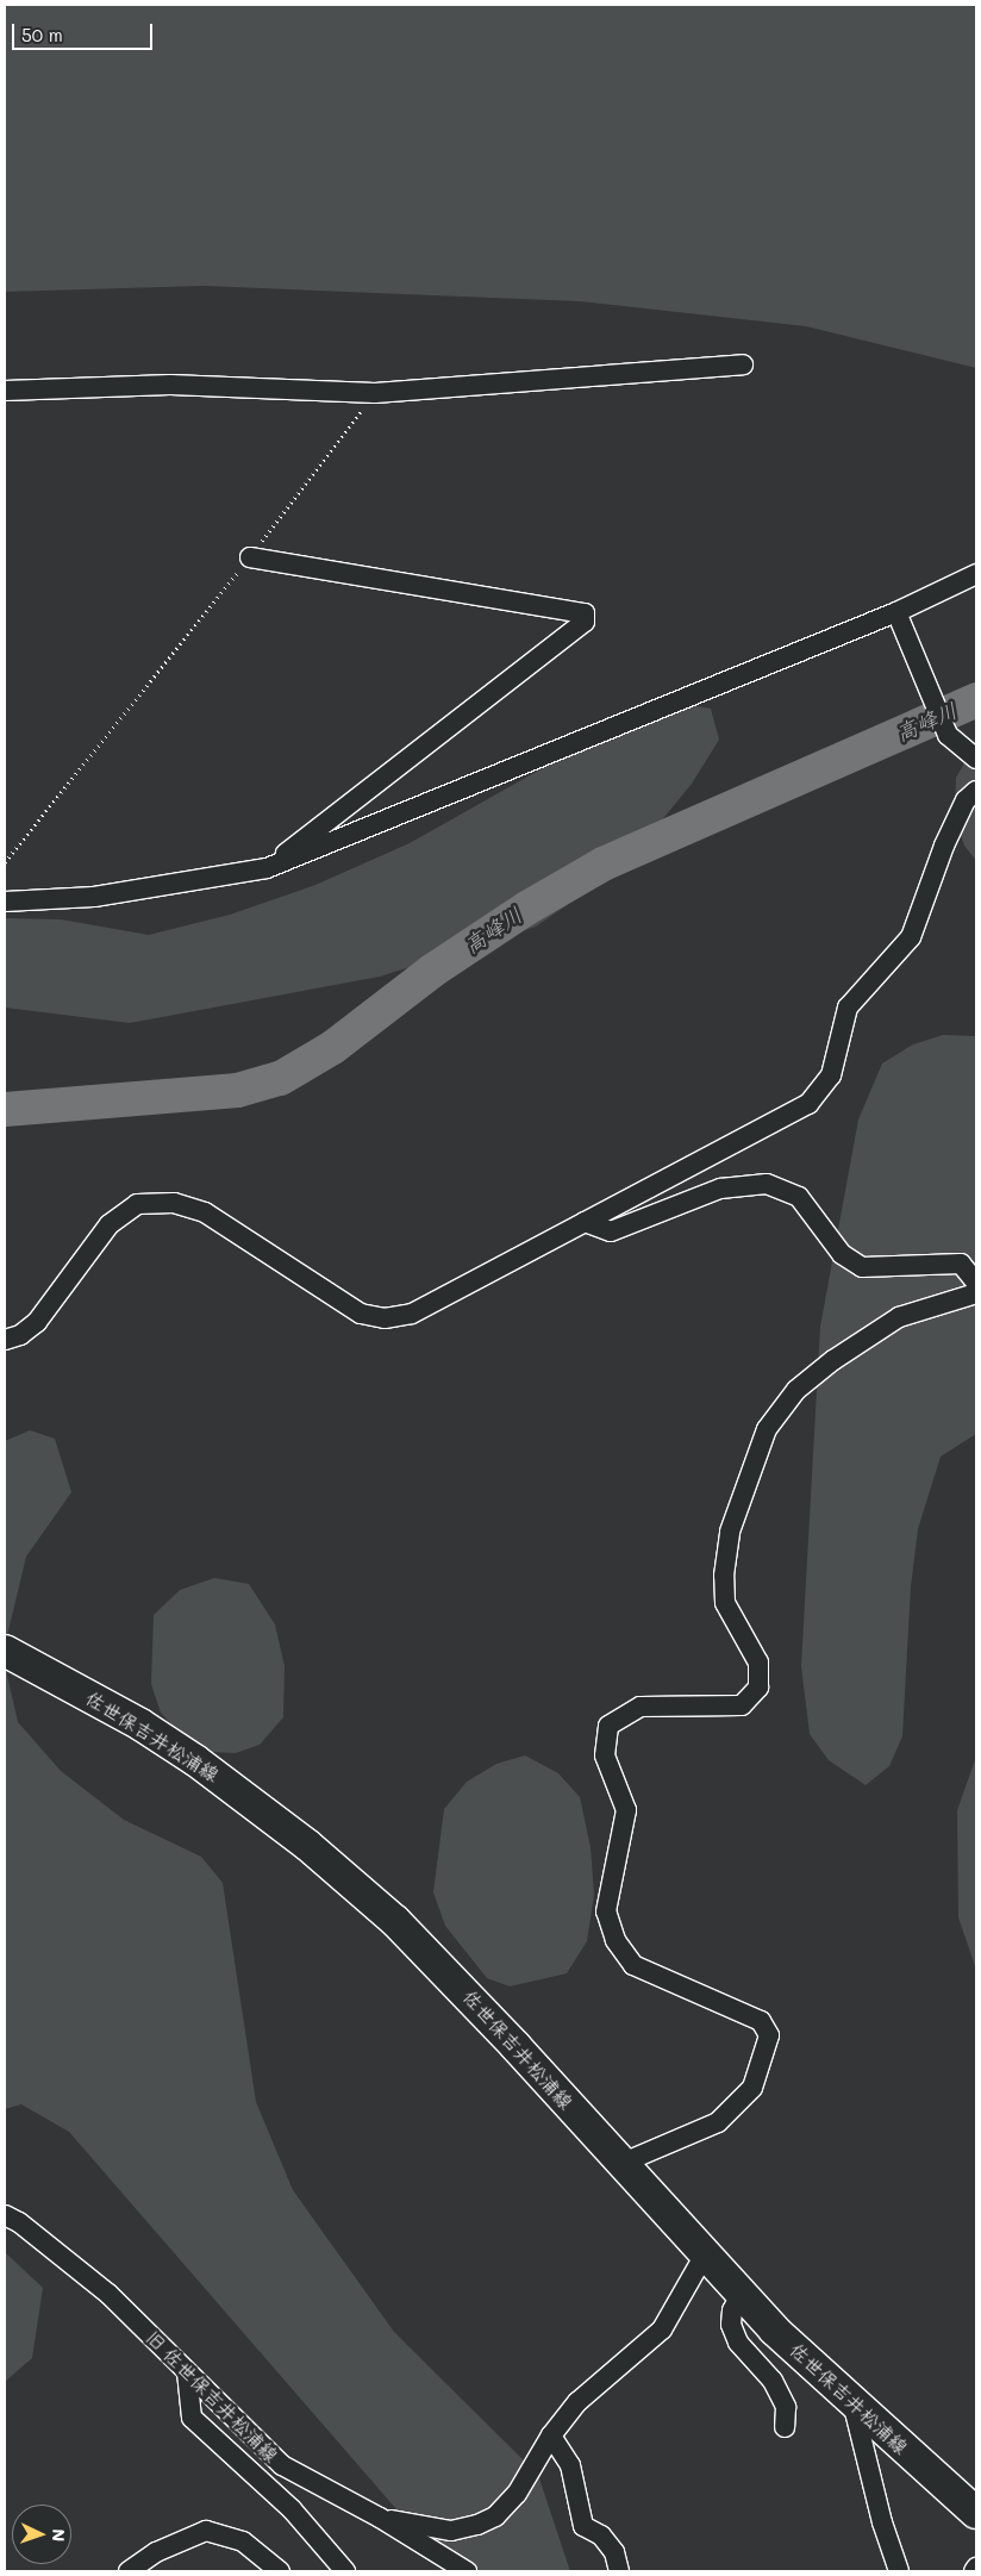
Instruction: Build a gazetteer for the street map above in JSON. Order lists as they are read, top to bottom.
{
  "streets": {
    "main road": ["佐世保吉井松浦線"],
    "street": ["旧 佐世保吉井松浦線"]
  },
  "water": ["高峰川"],
  "scale_bar": "50 m",
  "north": "right"
}
